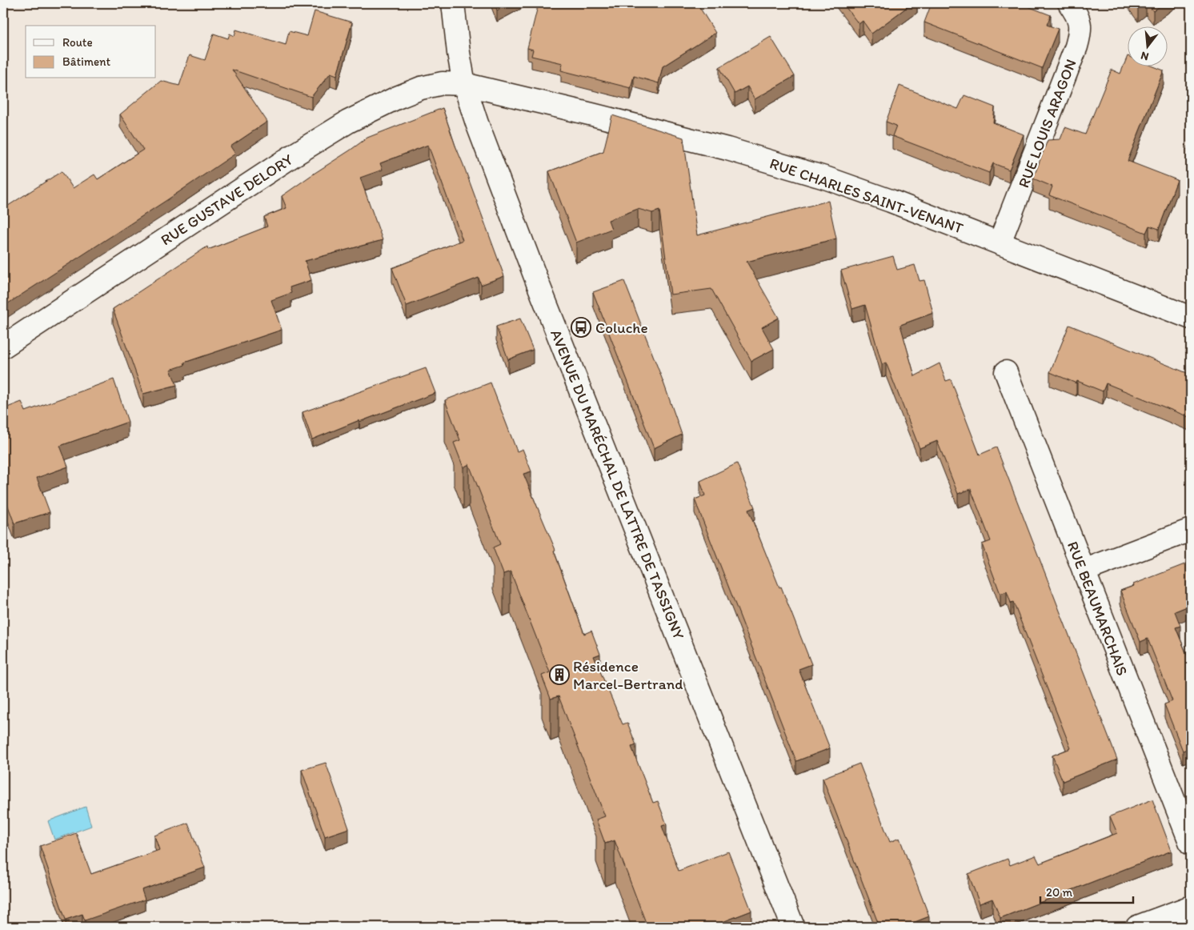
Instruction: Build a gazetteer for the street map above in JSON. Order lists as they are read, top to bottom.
{
  "streets": {
    "street": [
      "RUE LOUIS ARAGON",
      "RUE CHARLES SAINT-VENANT",
      "RUE GUSTAVE DELORY",
      "AVENUE DU MARÉCHAL DE LATTRE DE TASSIGNY",
      "RUE BEAUMARCHAIS"
    ]
  },
  "crossings": [
    ["RUE LOUIS ARAGON", "RUE CHARLES SAINT-VENANT"],
    ["RUE CHARLES SAINT-VENANT", "RUE GUSTAVE DELORY"],
    ["RUE CHARLES SAINT-VENANT", "AVENUE DU MARÉCHAL DE LATTRE DE TASSIGNY"],
    ["RUE GUSTAVE DELORY", "AVENUE DU MARÉCHAL DE LATTRE DE TASSIGNY"]
  ],
  "places": {
    "bus stop": ["Coluche"],
    "building": ["Résidence Marcel-Bertrand"]
  },
  "legend": ["Route", "Bâtiment"],
  "scale_bar": "20 m",
  "north": "bottom"
}
